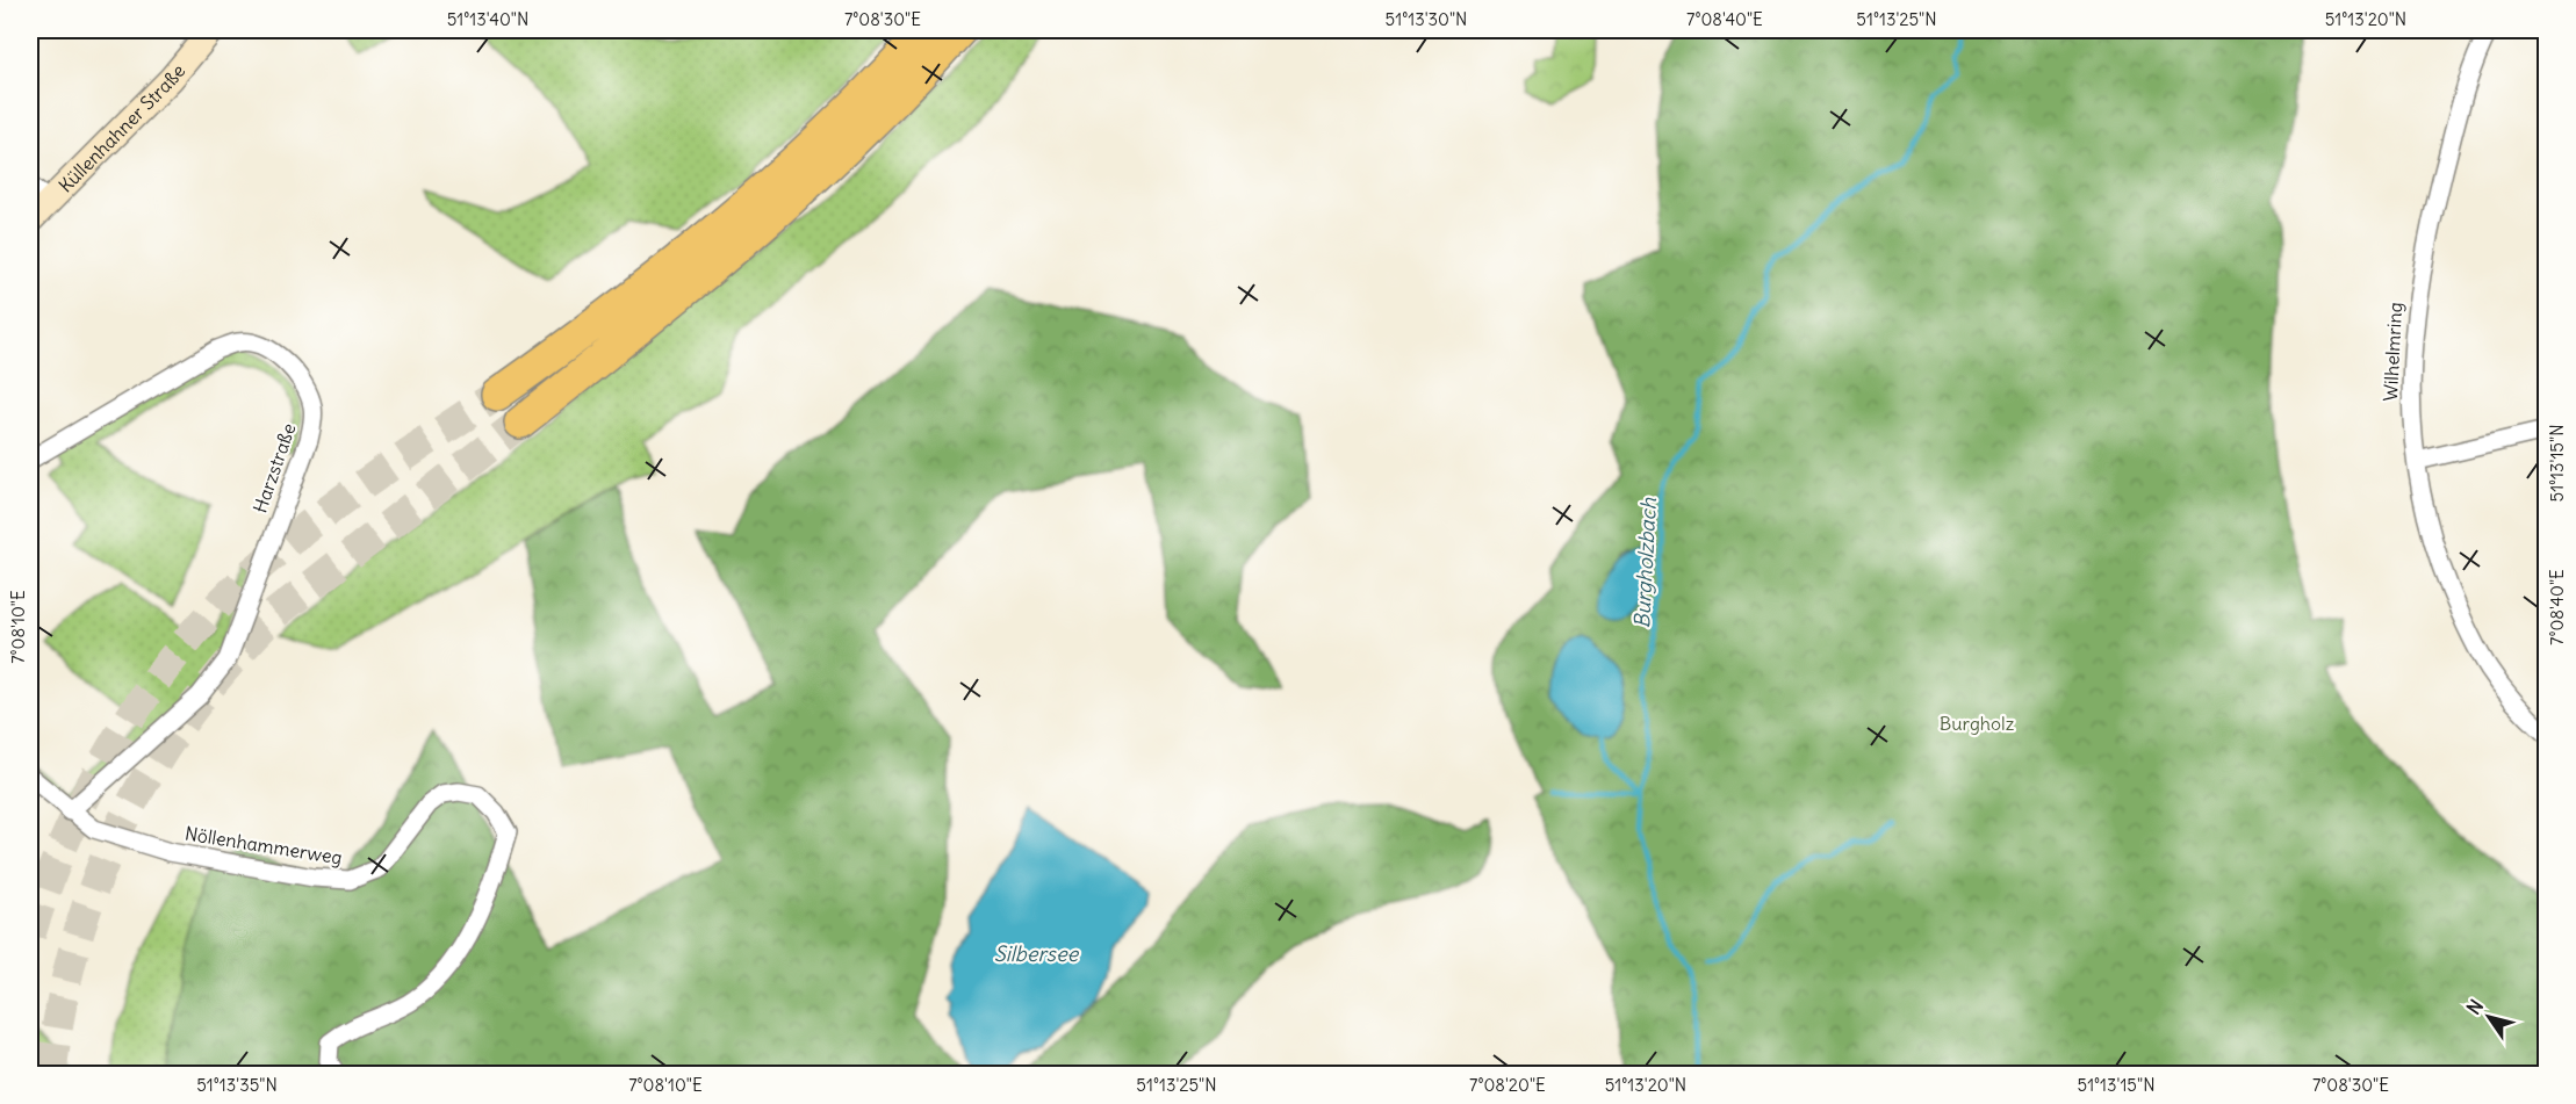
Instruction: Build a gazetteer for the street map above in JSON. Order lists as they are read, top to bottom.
{
  "streets": {
    "street": [
      "Küllenhahner Straße",
      "Wilhelmring",
      "Harzstraße",
      "Nöllenhammerweg"
    ]
  },
  "crossings": [
    ["Harzstraße", "Nöllenhammerweg"]
  ],
  "water": ["Burgholzbach", "Silbersee"],
  "parks": ["Burgholz"],
  "north": "top left",
  "coordinates": [
    "51°13'40\"N",
    "7°08'30\"E",
    "51°13'30\"N",
    "7°08'40\"E",
    "51°13'25\"N",
    "51°13'20\"N",
    "51°13'15\"N",
    "7°08'10\"E",
    "51°13'35\"N",
    "7°08'20\"E"
  ]
}
